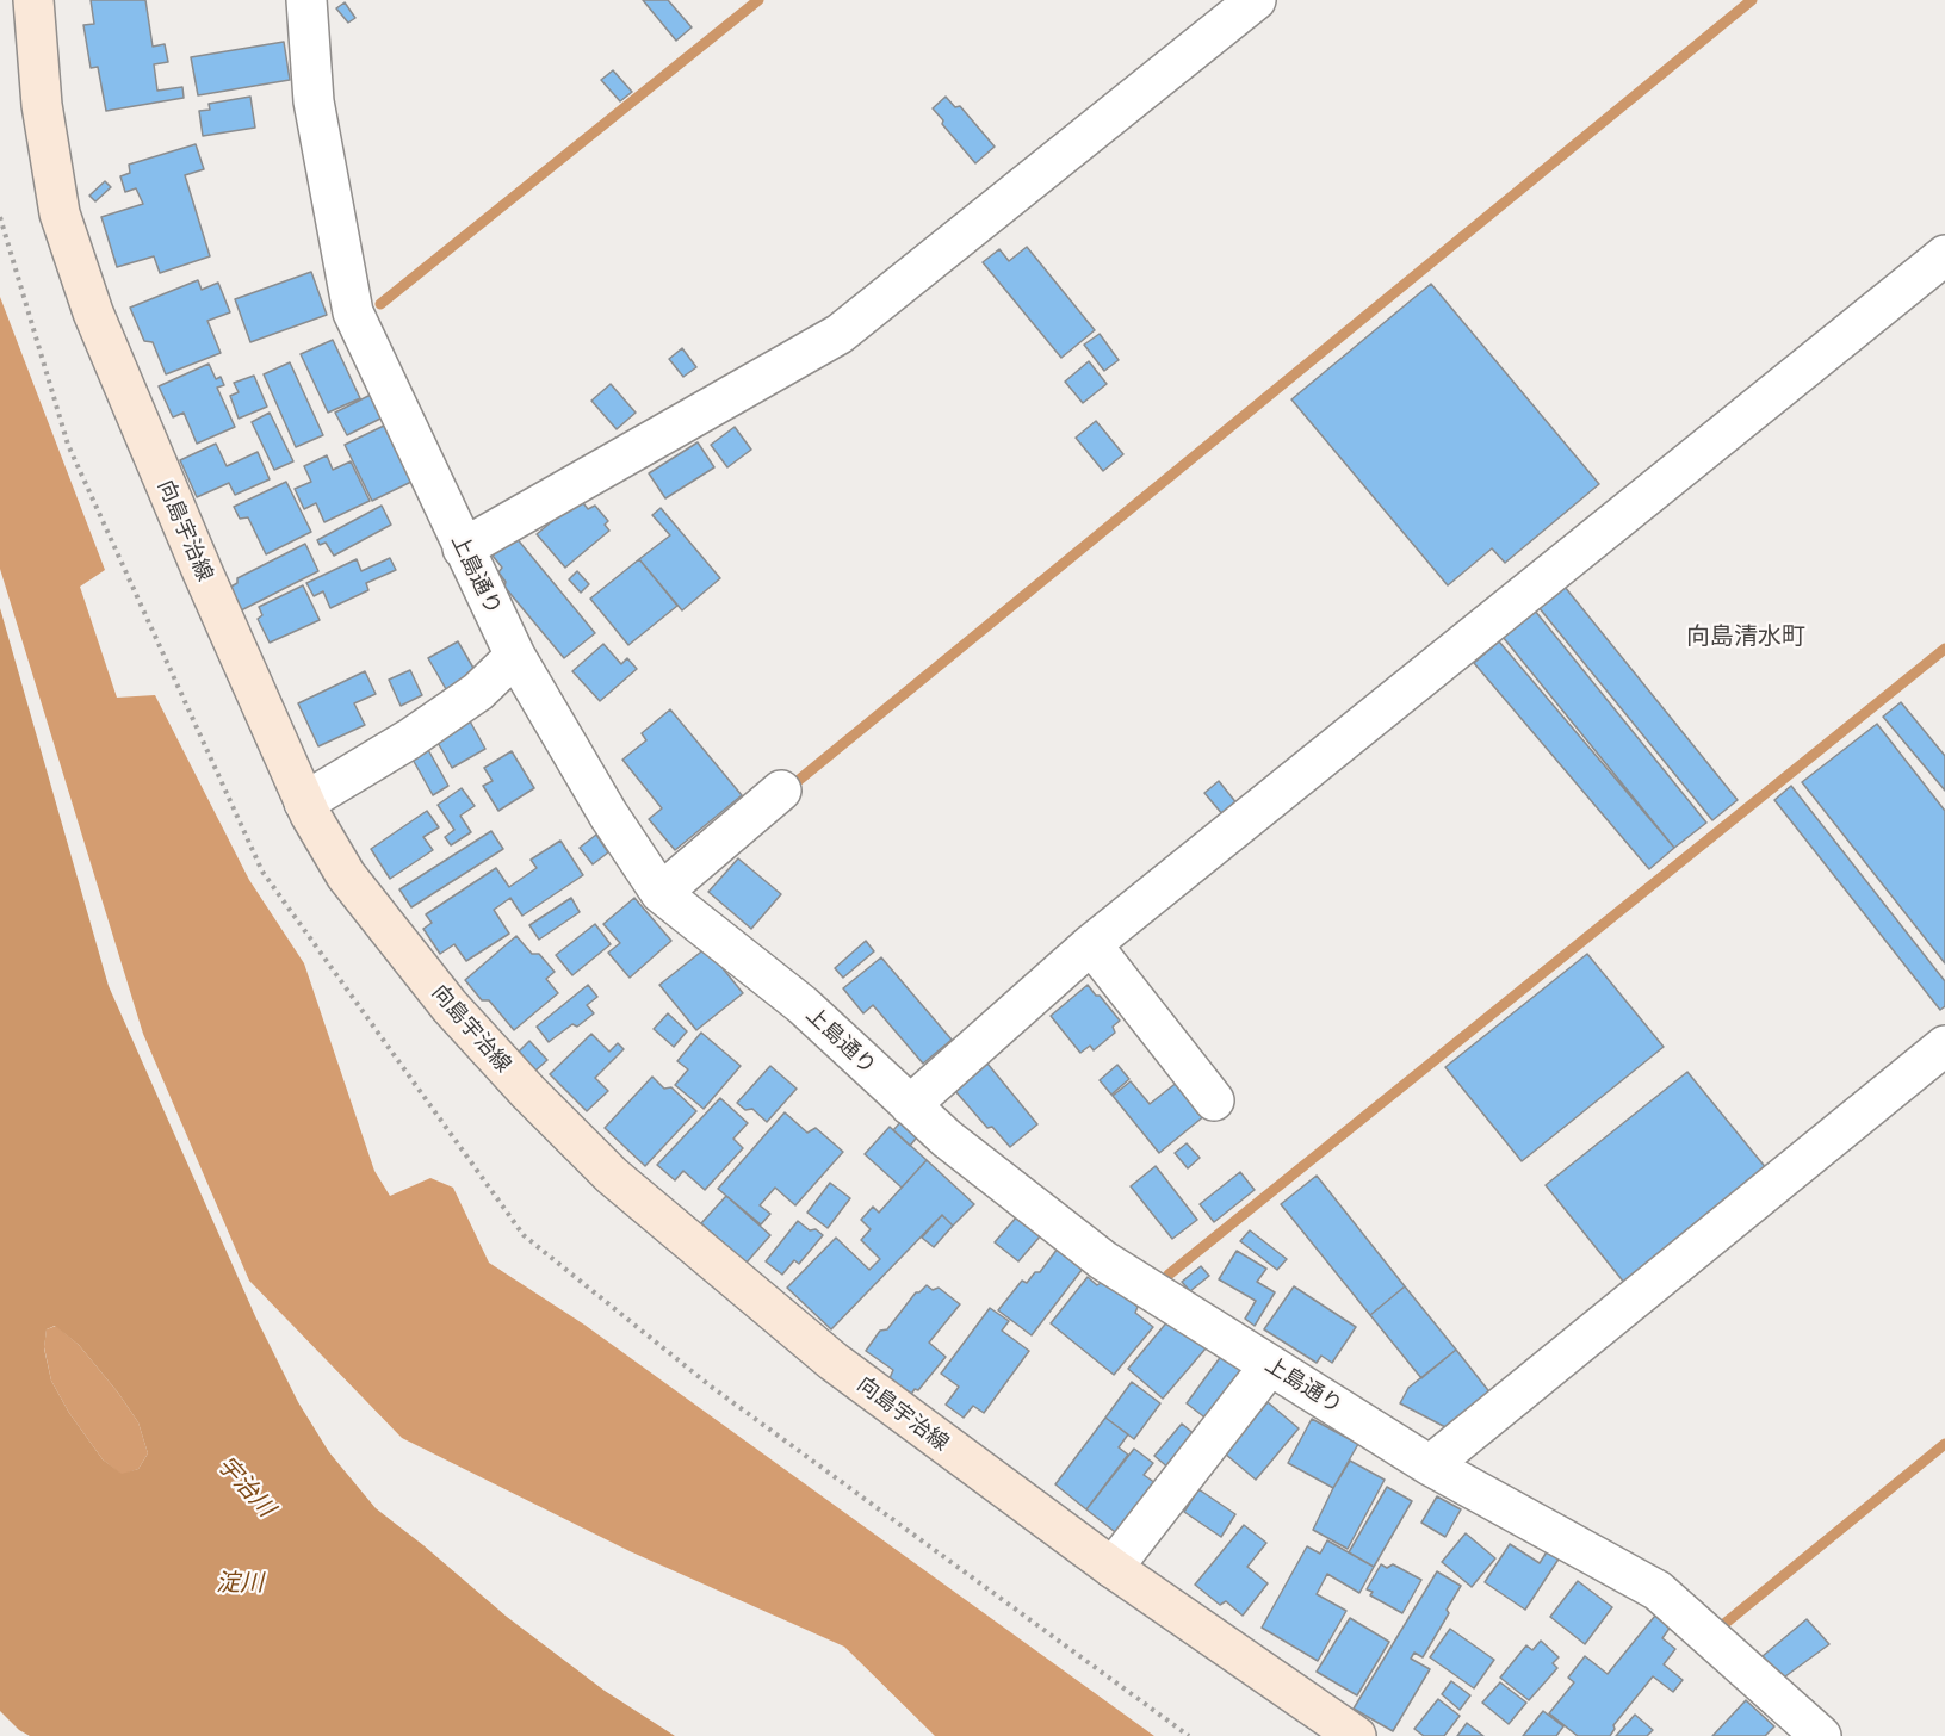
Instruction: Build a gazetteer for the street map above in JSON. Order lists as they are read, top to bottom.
{
  "streets": {
    "main road": ["向島宇治線"],
    "street": ["上島通り"]
  },
  "districts": ["向島清水町"],
  "water": ["宇治川", "淀川"]
}
